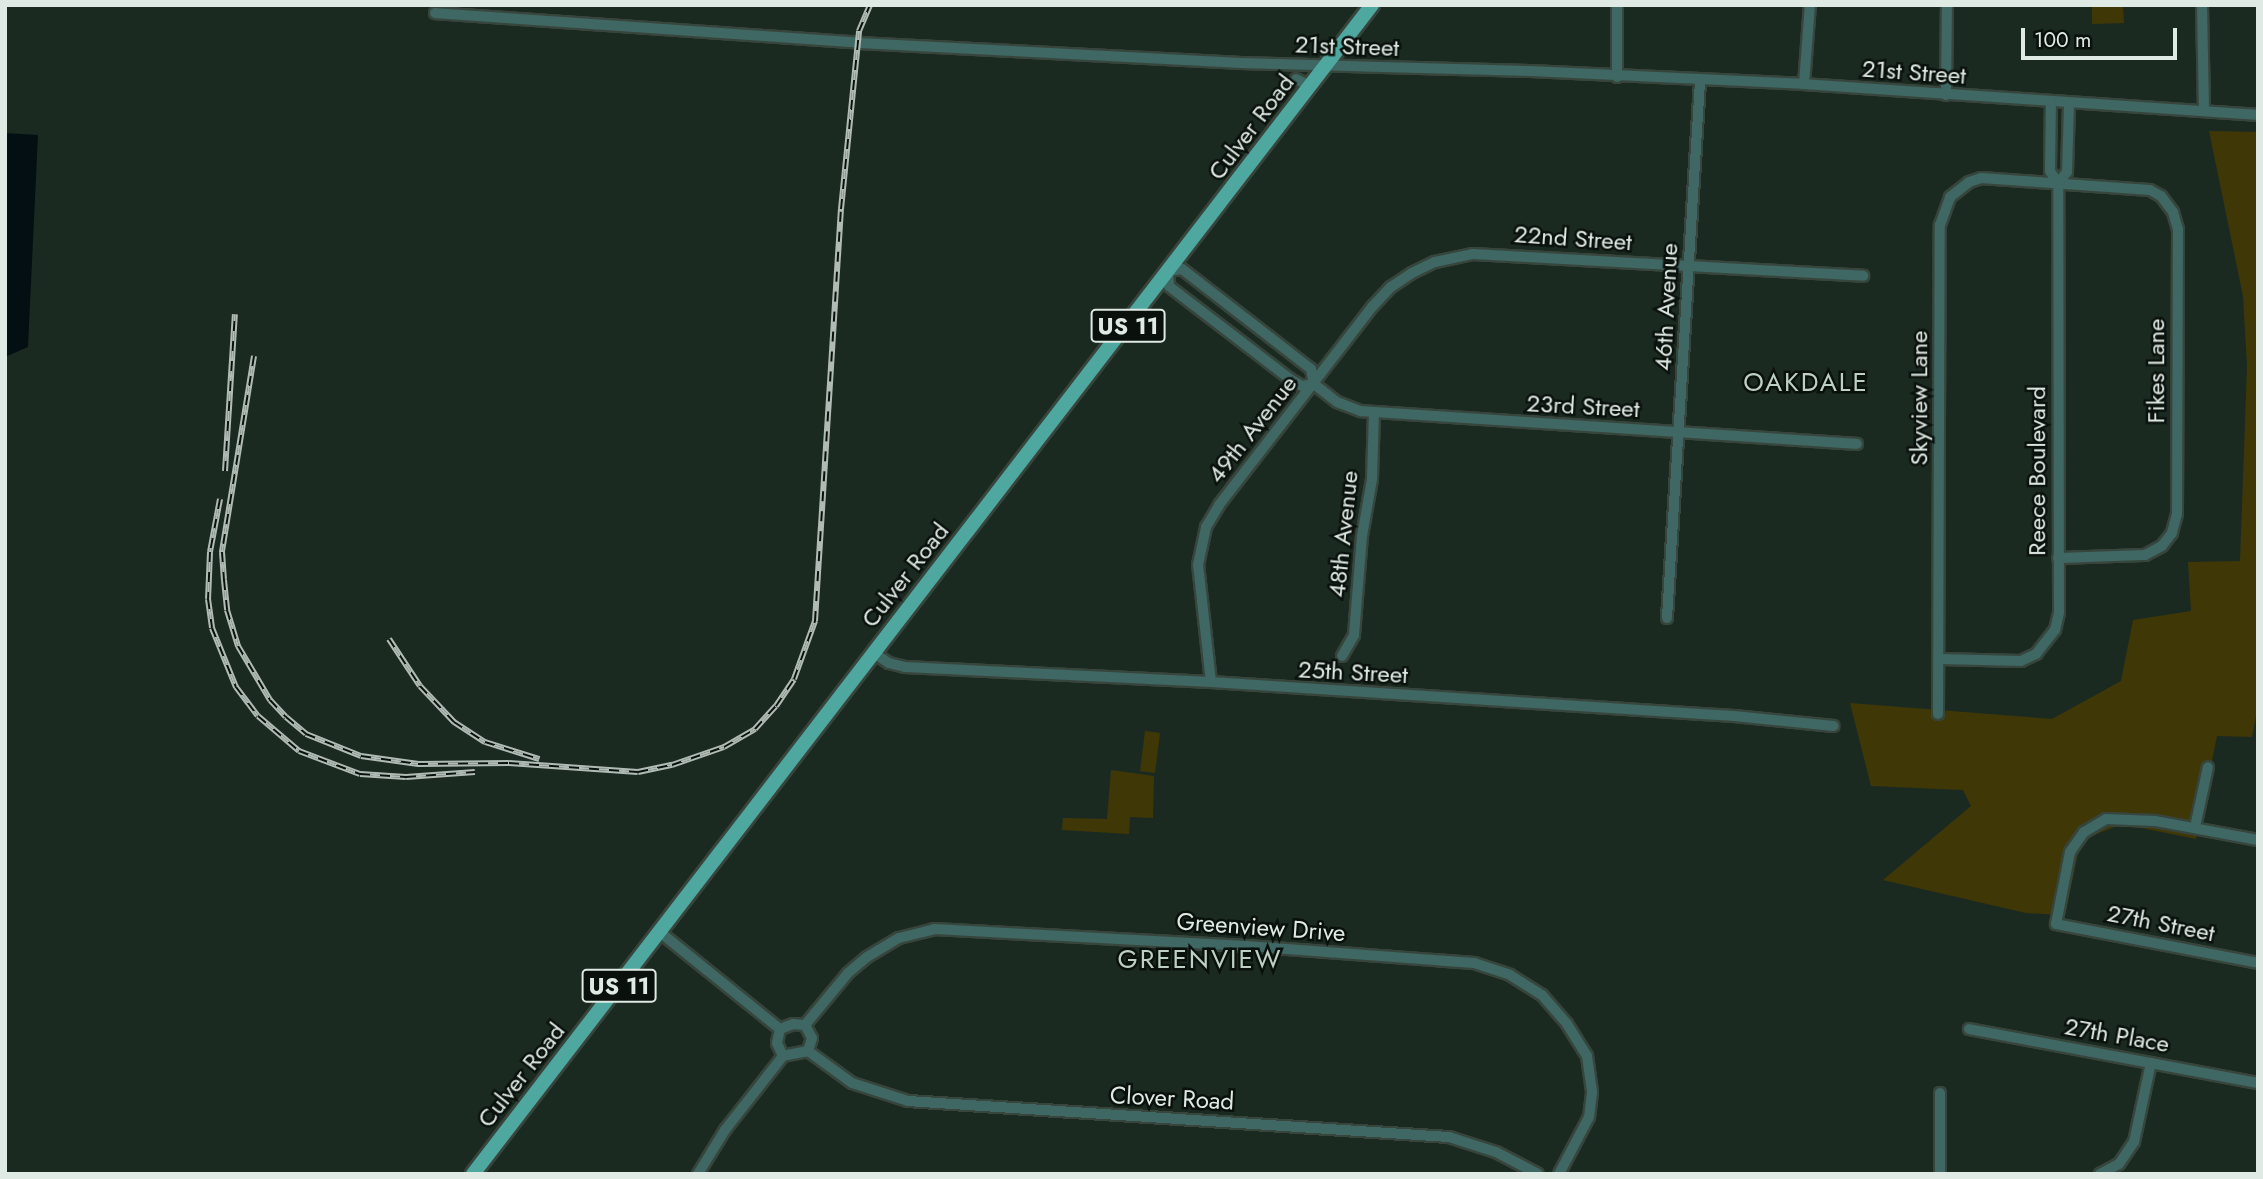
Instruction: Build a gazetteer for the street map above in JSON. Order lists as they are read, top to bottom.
{
  "streets": {
    "main road": ["Culver Road", "US 11"],
    "street": [
      "21st Street",
      "22nd Street",
      "46th Avenue",
      "Fikes Lane",
      "Skyview Lane",
      "23rd Street",
      "49th Avenue",
      "Reece Boulevard",
      "48th Avenue",
      "25th Street",
      "27th Street",
      "Greenview Drive",
      "27th Place",
      "Clover Road"
    ]
  },
  "crossings": [
    ["21st Street", "Culver Road"],
    ["21st Street", "46th Avenue"],
    ["21st Street", "Reece Boulevard"],
    ["Culver Road", "23rd Street"],
    ["Culver Road", "25th Street"],
    ["22nd Street", "46th Avenue"],
    ["22nd Street", "49th Avenue"],
    ["46th Avenue", "23rd Street"],
    ["Fikes Lane", "Skyview Lane"],
    ["Fikes Lane", "Reece Boulevard"],
    ["Skyview Lane", "Reece Boulevard"],
    ["23rd Street", "49th Avenue"],
    ["23rd Street", "48th Avenue"],
    ["49th Avenue", "25th Street"],
    ["Greenview Drive", "Clover Road"]
  ],
  "districts": ["OAKDALE", "GREENVIEW"],
  "scale_bar": "100 m"
}
